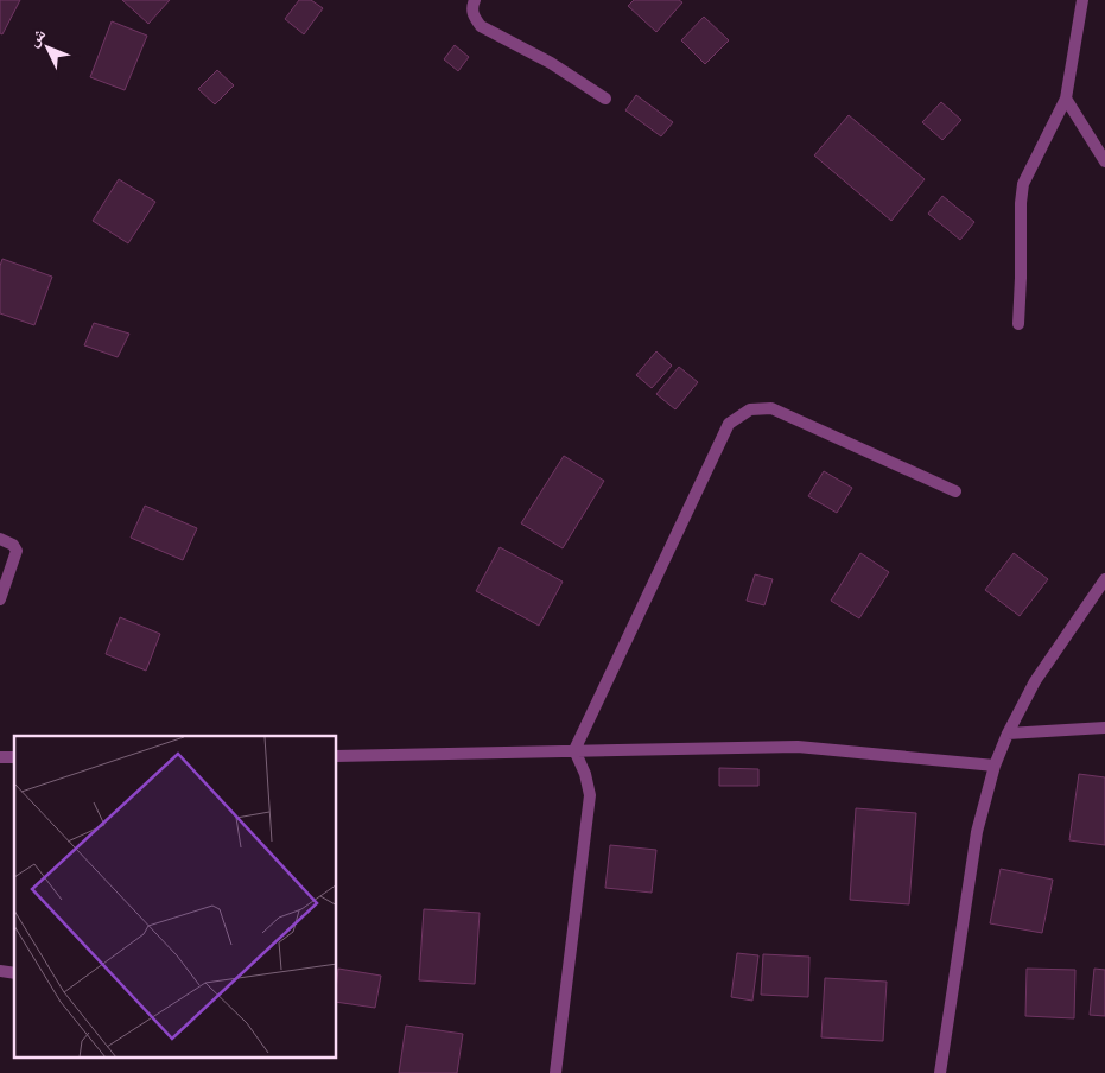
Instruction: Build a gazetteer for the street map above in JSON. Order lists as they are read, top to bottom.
{
  "north": "top left"
}
